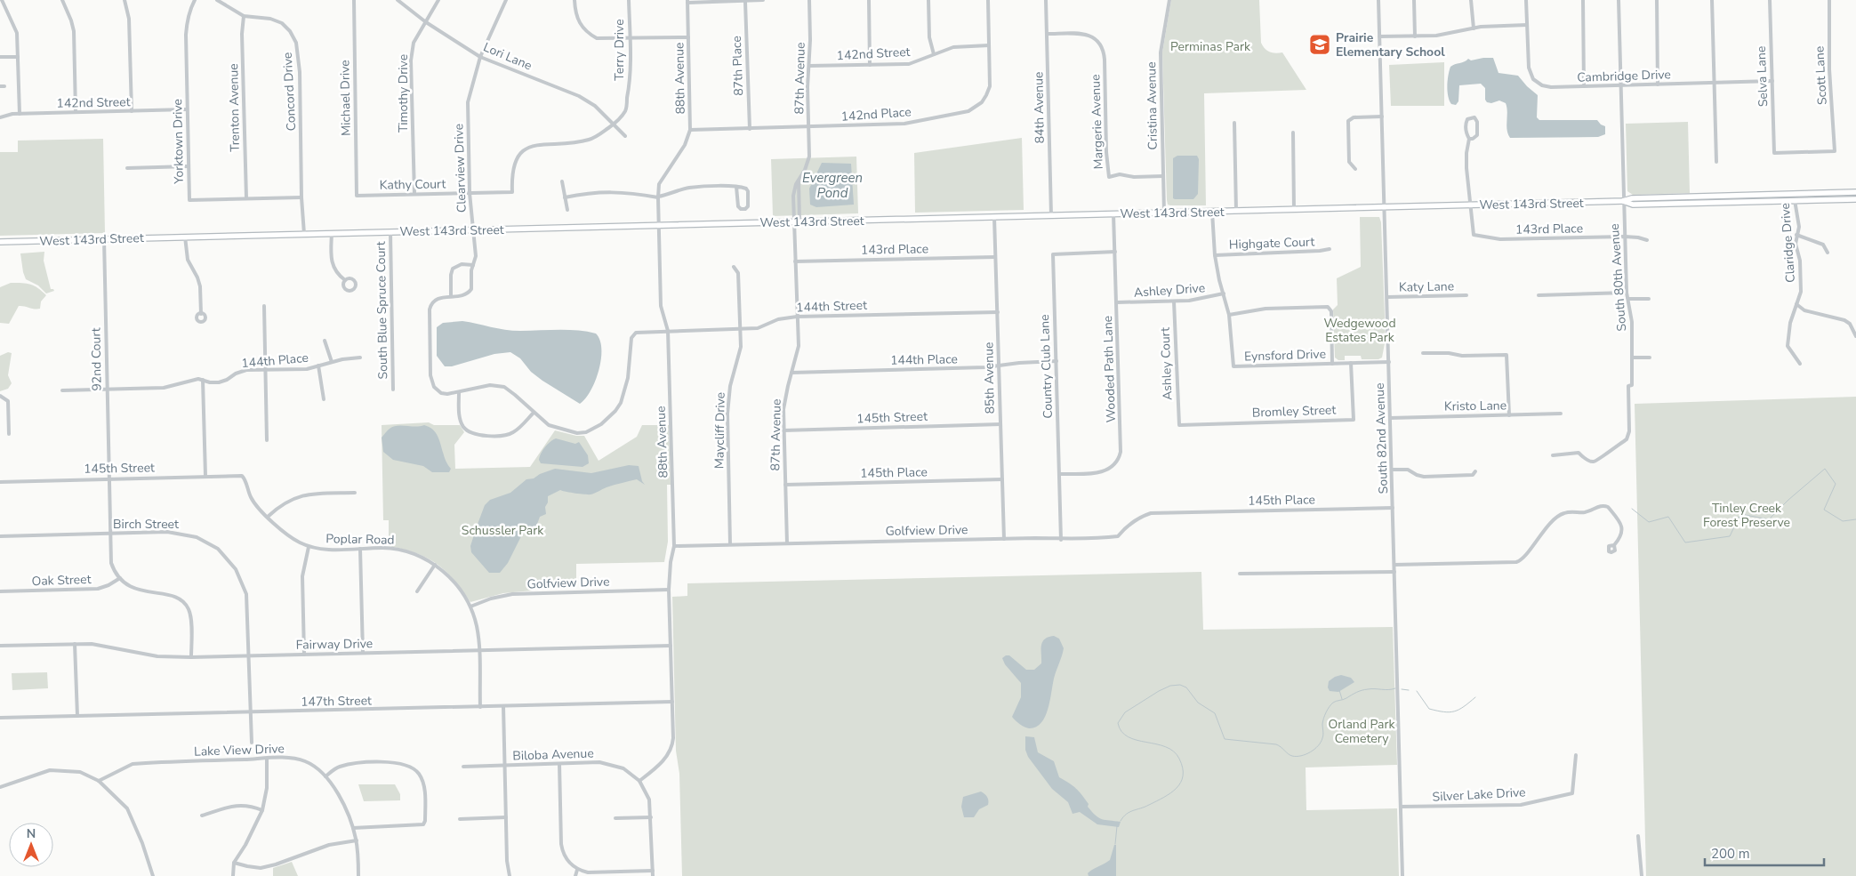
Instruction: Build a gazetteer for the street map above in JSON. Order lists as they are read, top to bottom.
{
  "streets": {
    "main road": ["West 143rd Street"],
    "street": [
      "Terry Drive",
      "142nd Street",
      "Lori Lane",
      "87th Place",
      "Cambridge Drive",
      "Scott Lane",
      "Selva Lane",
      "88th Avenue",
      "87th Avenue",
      "Concord Drive",
      "Timothy Drive",
      "Michael Drive",
      "Cristina Avenue",
      "Trenton Avenue",
      "84th Avenue",
      "142nd Place",
      "Margerie Avenue",
      "Yorktown Drive",
      "Clearview Drive",
      "Kathy Court",
      "143rd Place",
      "Highgate Court",
      "Claridge Drive",
      "South 80th Avenue",
      "Katy Lane",
      "Ashley Drive",
      "144th Street",
      "South Blue Spruce Court",
      "Eynsford Drive",
      "92nd Court",
      "144th Place",
      "Ashley Court",
      "Country Club Lane",
      "Wooded Path Lane",
      "85th Avenue",
      "Kristo Lane",
      "Bromley Street",
      "145th Street",
      "Maycliff Drive",
      "South 82nd Avenue",
      "145th Place",
      "Birch Street",
      "Golfview Drive",
      "Poplar Road",
      "Oak Street",
      "Fairway Drive",
      "147th Street",
      "Lake View Drive",
      "Biloba Avenue",
      "Silver Lake Drive"
    ]
  },
  "crossings": [
    ["Terry Drive", "Lori Lane"],
    ["Terry Drive", "Clearview Drive"],
    ["Terry Drive", "Kathy Court"],
    ["142nd Street", "87th Avenue"],
    ["142nd Street", "142nd Place"],
    ["142nd Street", "Yorktown Drive"],
    ["Lori Lane", "Timothy Drive"],
    ["Lori Lane", "Clearview Drive"],
    ["87th Place", "142nd Place"],
    ["Cambridge Drive", "Selva Lane"],
    ["Cambridge Drive", "South 80th Avenue"],
    ["Scott Lane", "Selva Lane"],
    ["88th Avenue", "142nd Place"],
    ["88th Avenue", "Clearview Drive"],
    ["88th Avenue", "West 143rd Street"],
    ["88th Avenue", "144th Street"],
    ["88th Avenue", "Golfview Drive"],
    ["88th Avenue", "Fairway Drive"],
    ["88th Avenue", "147th Street"],
    ["88th Avenue", "Biloba Avenue"],
    ["87th Avenue", "142nd Place"],
    ["87th Avenue", "West 143rd Street"],
    ["87th Avenue", "143rd Place"],
    ["87th Avenue", "144th Street"],
    ["87th Avenue", "144th Place"],
    ["87th Avenue", "145th Street"],
    ["87th Avenue", "145th Place"],
    ["87th Avenue", "Golfview Drive"],
    ["Concord Drive", "Trenton Avenue"],
    ["Concord Drive", "Yorktown Drive"],
    ["Concord Drive", "West 143rd Street"],
    ["Timothy Drive", "Kathy Court"],
    ["Michael Drive", "Kathy Court"],
    ["Cristina Avenue", "Margerie Avenue"],
    ["Cristina Avenue", "West 143rd Street"],
    ["Trenton Avenue", "Yorktown Drive"],
    ["84th Avenue", "Margerie Avenue"],
    ["84th Avenue", "West 143rd Street"],
    ["Clearview Drive", "Kathy Court"],
    ["Clearview Drive", "West 143rd Street"],
    ["Clearview Drive", "144th Street"],
    ["West 143rd Street", "143rd Place"],
    ["West 143rd Street", "Claridge Drive"],
    ["West 143rd Street", "South 80th Avenue"],
    ["West 143rd Street", "South Blue Spruce Court"],
    ["West 143rd Street", "Eynsford Drive"],
    ["West 143rd Street", "92nd Court"],
    ["West 143rd Street", "Wooded Path Lane"],
    ["West 143rd Street", "85th Avenue"],
    ["West 143rd Street", "South 82nd Avenue"],
    ["143rd Place", "South 80th Avenue"],
    ["143rd Place", "85th Avenue"],
    ["Highgate Court", "Eynsford Drive"],
    ["Katy Lane", "South 82nd Avenue"],
    ["Ashley Drive", "Eynsford Drive"],
    ["Ashley Drive", "Ashley Court"],
    ["Ashley Drive", "Wooded Path Lane"],
    ["144th Street", "85th Avenue"],
    ["144th Street", "Maycliff Drive"],
    ["Eynsford Drive", "Bromley Street"],
    ["Eynsford Drive", "South 82nd Avenue"],
    ["92nd Court", "144th Place"],
    ["92nd Court", "145th Street"],
    ["92nd Court", "Birch Street"],
    ["92nd Court", "Oak Street"],
    ["144th Place", "Country Club Lane"],
    ["144th Place", "85th Avenue"],
    ["Ashley Court", "Bromley Street"],
    ["Country Club Lane", "Wooded Path Lane"],
    ["Country Club Lane", "Golfview Drive"],
    ["85th Avenue", "145th Street"],
    ["85th Avenue", "145th Place"],
    ["85th Avenue", "Golfview Drive"],
    ["Kristo Lane", "South 82nd Avenue"],
    ["145th Street", "Poplar Road"],
    ["Maycliff Drive", "Golfview Drive"],
    ["South 82nd Avenue", "145th Place"],
    ["South 82nd Avenue", "Silver Lake Drive"],
    ["145th Place", "Golfview Drive"],
    ["Birch Street", "Fairway Drive"],
    ["Birch Street", "147th Street"],
    ["Golfview Drive", "Poplar Road"],
    ["Poplar Road", "Fairway Drive"],
    ["Poplar Road", "147th Street"]
  ],
  "water": ["Evergreen Pond"],
  "parks": [
    "Perminas Park",
    "Wedgewood Estates Park",
    "Tinley Creek Forest Preserve",
    "Schussler Park",
    "Orland Park Cemetery"
  ],
  "places": {
    "school or university": ["Prairie Elementary School"]
  },
  "scale_bar": "200 m",
  "north": "top"
}
